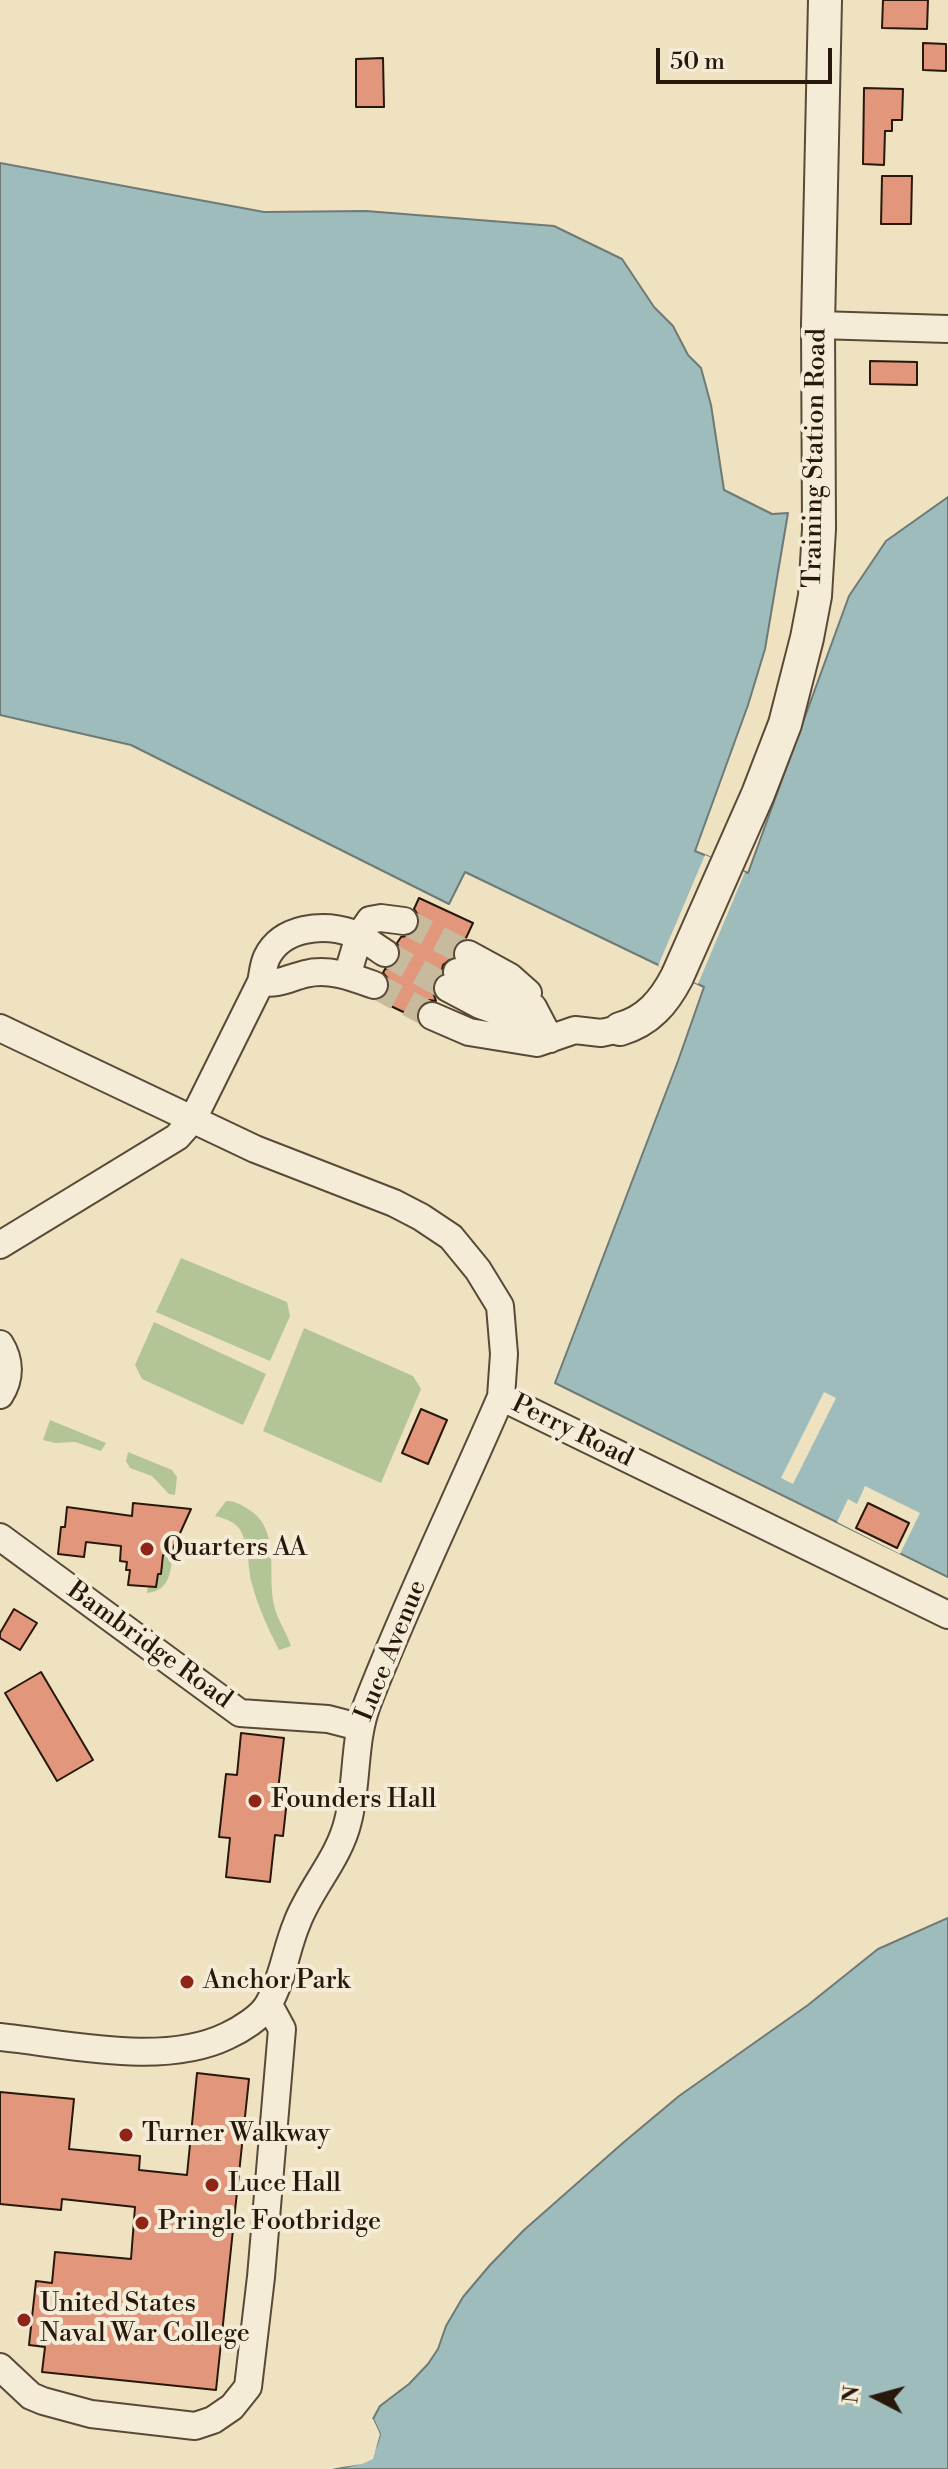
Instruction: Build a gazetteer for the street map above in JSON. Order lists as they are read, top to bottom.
{
  "streets": {
    "street": [
      "Training Station Road",
      "Perry Road",
      "Bambridge Road",
      "Luce Avenue"
    ]
  },
  "crossings": [
    ["Perry Road", "Luce Avenue"],
    ["Bambridge Road", "Luce Avenue"]
  ],
  "places": [
    "Quarters AA",
    "Founders Hall",
    "Anchor Park",
    "Turner Walkway",
    "Luce Hall",
    "Pringle Footbridge",
    "United States Naval War College"
  ],
  "scale_bar": "50 m",
  "north": "left"
}
